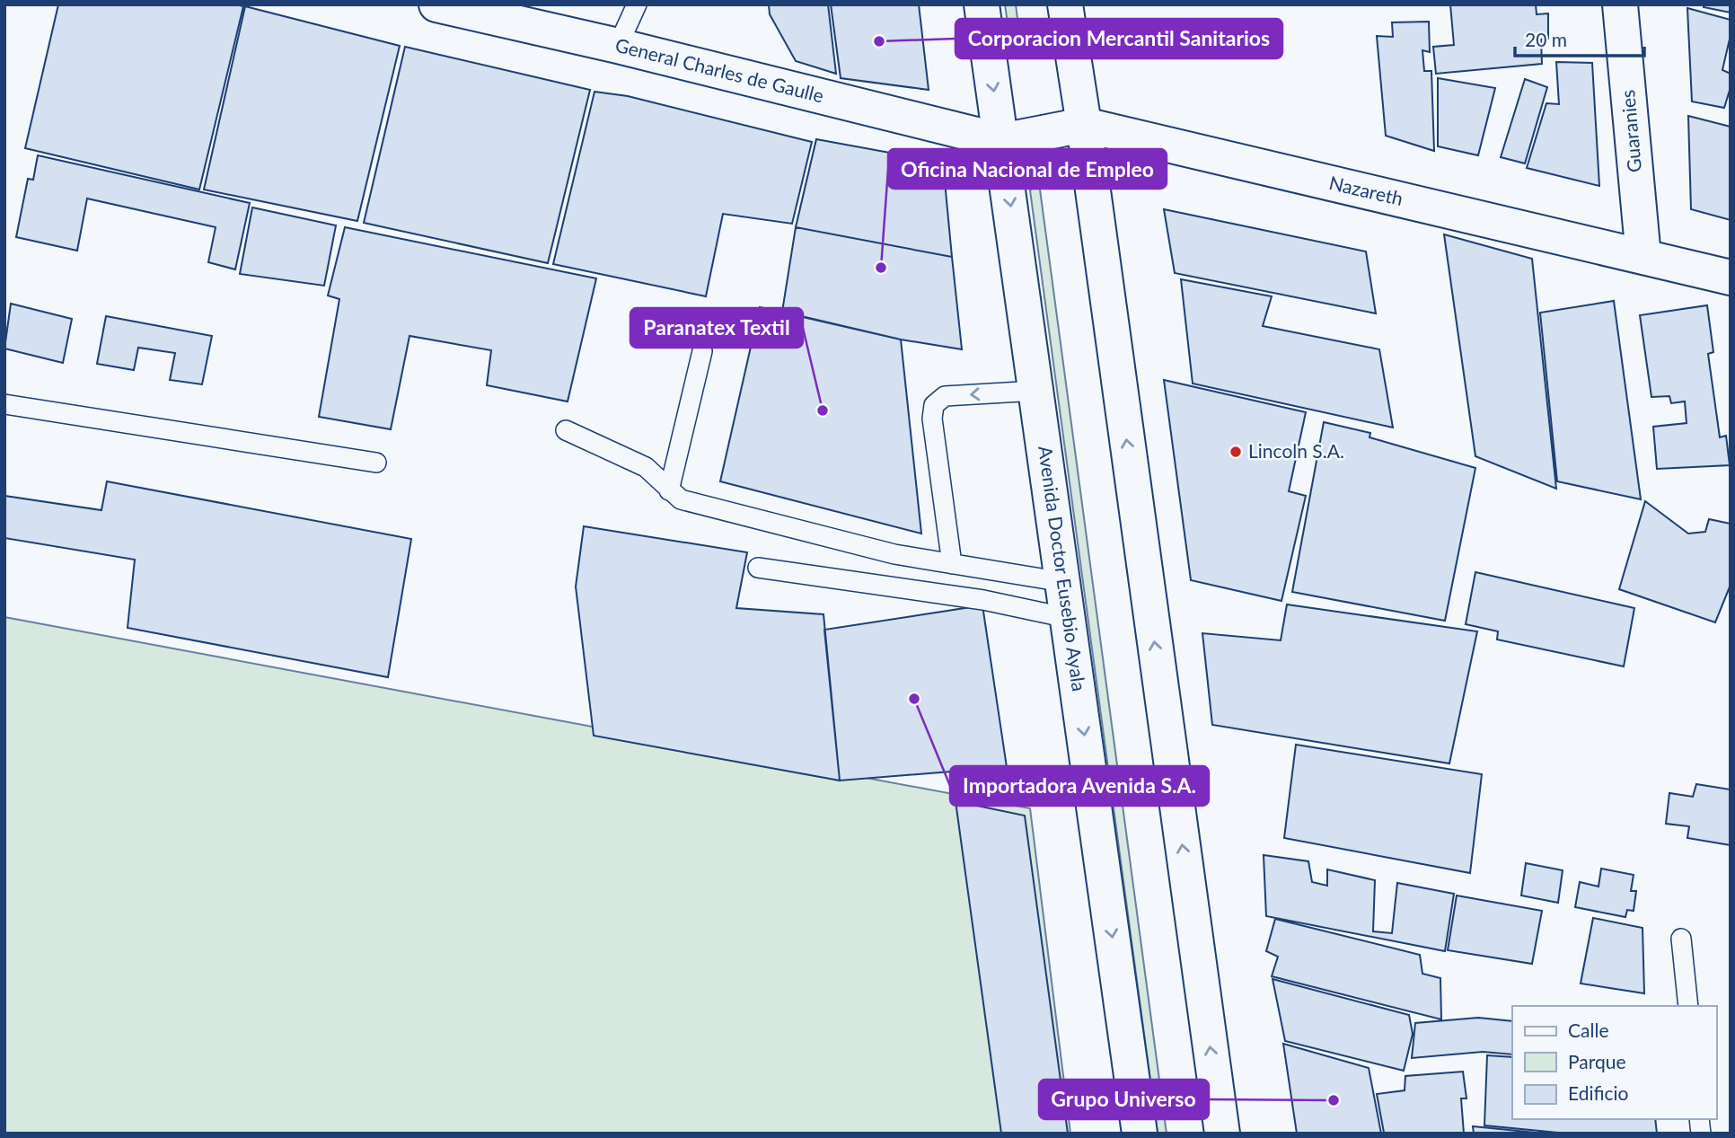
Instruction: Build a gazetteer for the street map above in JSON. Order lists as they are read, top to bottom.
{
  "streets": {
    "main road": [
      "General Charles de Gaulle",
      "Guaranies",
      "Nazareth",
      "Avenida Doctor Eusebio Ayala"
    ]
  },
  "crossings": [
    ["General Charles de Gaulle", "Nazareth"],
    ["General Charles de Gaulle", "Avenida Doctor Eusebio Ayala"],
    ["Guaranies", "Nazareth"],
    ["Nazareth", "Avenida Doctor Eusebio Ayala"]
  ],
  "places": [
    "Corporacion Mercantil Sanitarios",
    "Oficina Nacional de Empleo",
    "Paranatex Textil",
    "Lincoln S.A.",
    "Importadora Avenida S.A.",
    "Grupo Universo"
  ],
  "legend": ["Calle", "Parque", "Edificio"],
  "scale_bar": "20 m"
}
